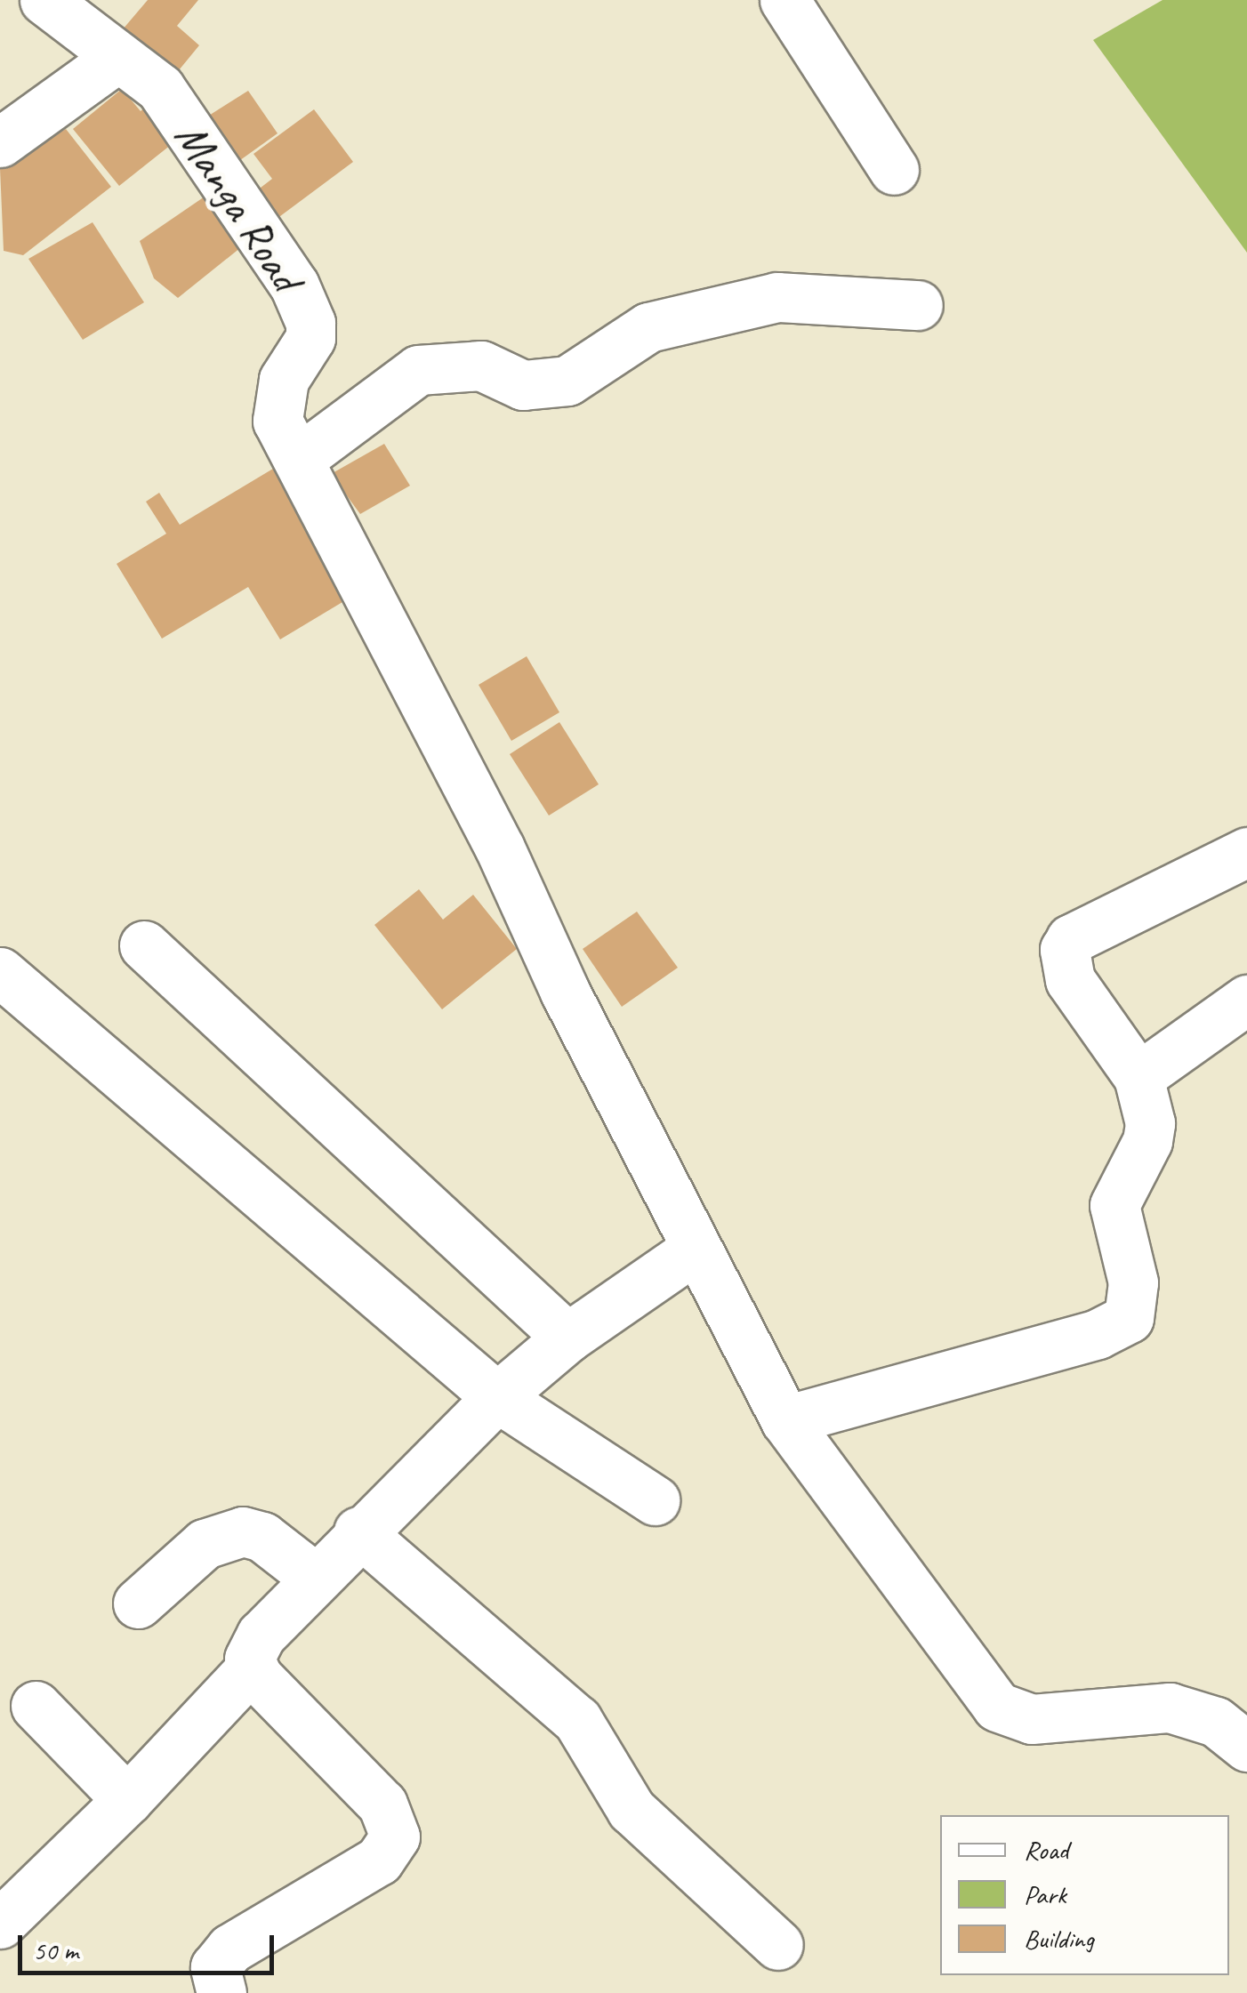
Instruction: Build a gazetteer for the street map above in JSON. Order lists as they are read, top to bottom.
{
  "streets": {
    "street": ["Manga Road"]
  },
  "legend": ["Road", "Park", "Building"],
  "scale_bar": "50 m"
}
